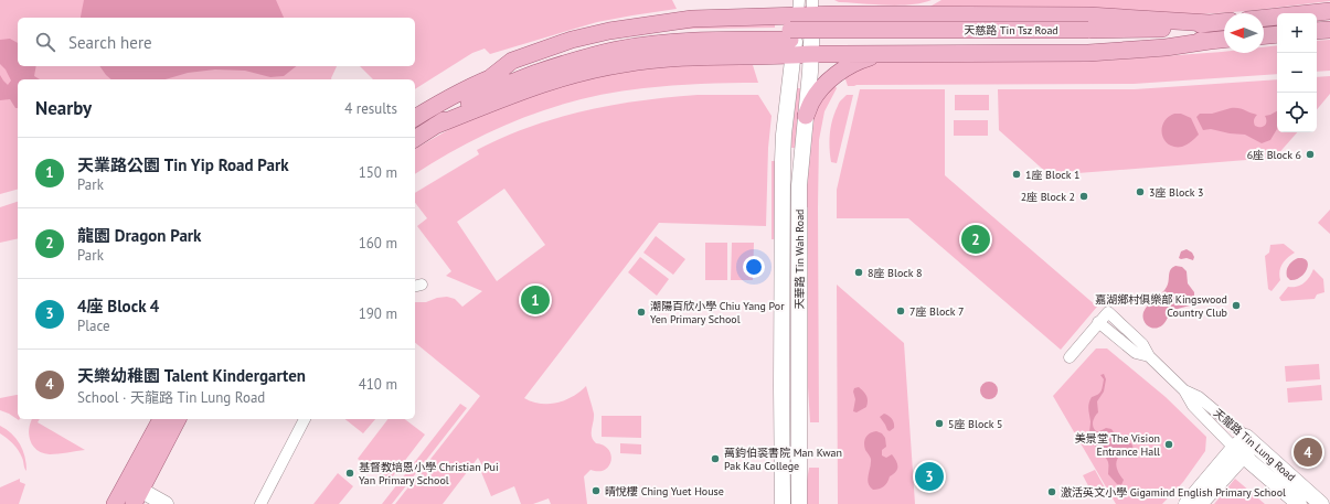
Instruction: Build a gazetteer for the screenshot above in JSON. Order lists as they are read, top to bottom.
{
  "streets": {
    "main road": ["天慈路 Tin Tsz Road", "天華路 Tin Wah Road", "天龍路 Tin Lung Road"]
  },
  "crossings": [
    ["天慈路 Tin Tsz Road", "天華路 Tin Wah Road"]
  ],
  "places": [
    "6座 Block 6",
    "1座 Block 1",
    "3座 Block 3",
    "2座 Block 2",
    "8座 Block 8",
    "嘉湖鄉村俱樂部 Kingswood Country Club",
    "7座 Block 7",
    "潮陽百欣小學 Chiu Yang Por Yen Primary School",
    "5座 Block 5",
    "美景堂 The Vision Entrance Hall",
    "萬鈞伯裘書院 Man Kwan Pak Kau College",
    "基督教培恩小學 Christian Pui Yan Primary School",
    "晴悅樓 Ching Yuet House",
    "激活英文小學 Gigamind English Primary School"
  ],
  "north": "left",
  "page": {
    "map_buttons": ["+", "−"],
    "search": "Search here",
    "heading": ["Nearby", "4 results"],
    "list": [
      {
        "mark": "1",
        "name": "天業路公園 Tin Yip Road Park",
        "note": "Park",
        "value": "150 m"
      },
      {
        "mark": "2",
        "name": "龍園 Dragon Park",
        "note": "Park",
        "value": "160 m"
      },
      {
        "mark": "3",
        "name": "4座 Block 4",
        "note": "Place",
        "value": "190 m"
      },
      {
        "mark": "4",
        "name": "天樂幼稚園 Talent Kindergarten",
        "note": "School · 天龍路 Tin Lung Road",
        "value": "410 m"
      }
    ],
    "pins": [
      "2",
      "1",
      "4",
      "3"
    ]
  }
}
